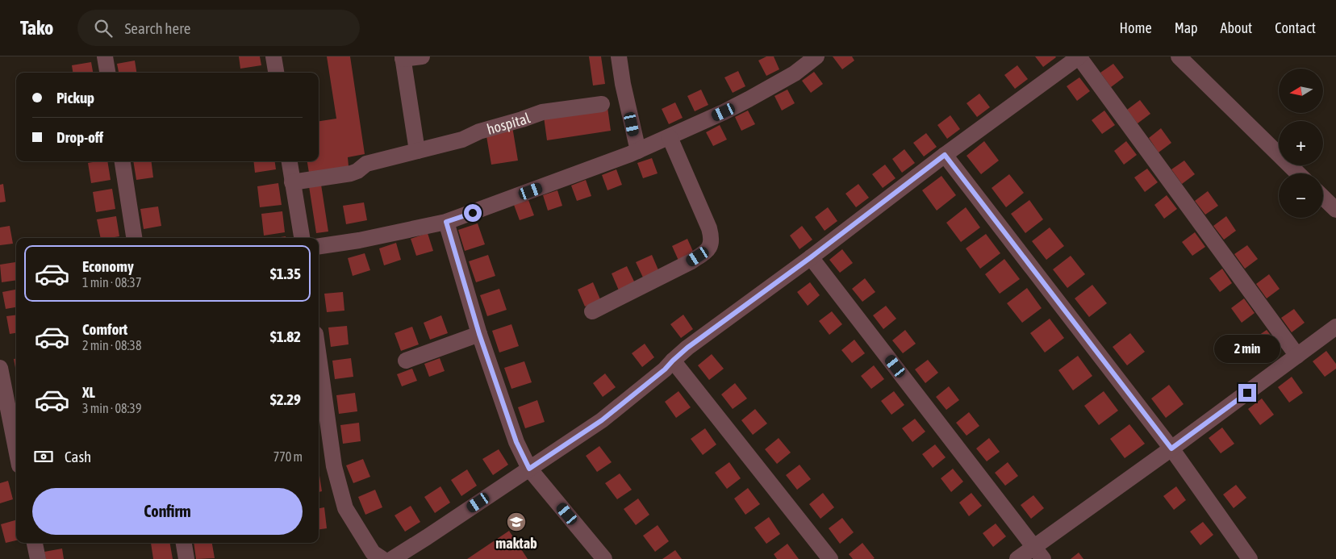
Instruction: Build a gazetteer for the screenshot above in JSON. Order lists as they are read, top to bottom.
{
  "streets": {
    "street": ["hospital"]
  },
  "places": {
    "school or university": ["maktab"]
  },
  "north": "left",
  "page": {
    "header": "Tako",
    "search": "Search here",
    "nav": [
      "Home",
      "Map",
      "About",
      "Contact"
    ],
    "map_buttons": ["+", "−"],
    "banner": ["Pickup", "Drop-off"],
    "list": [
      {
        "name": "Economy",
        "note": "1 min · 08:37",
        "value": "$1.35"
      },
      {
        "name": "Comfort",
        "note": "2 min · 08:38",
        "value": "$1.82"
      },
      {
        "name": "XL",
        "note": "3 min · 08:39",
        "value": "$2.29"
      }
    ],
    "bubble": "2 min",
    "pay": ["Cash", "770 m"],
    "buttons": "Confirm"
  }
}
